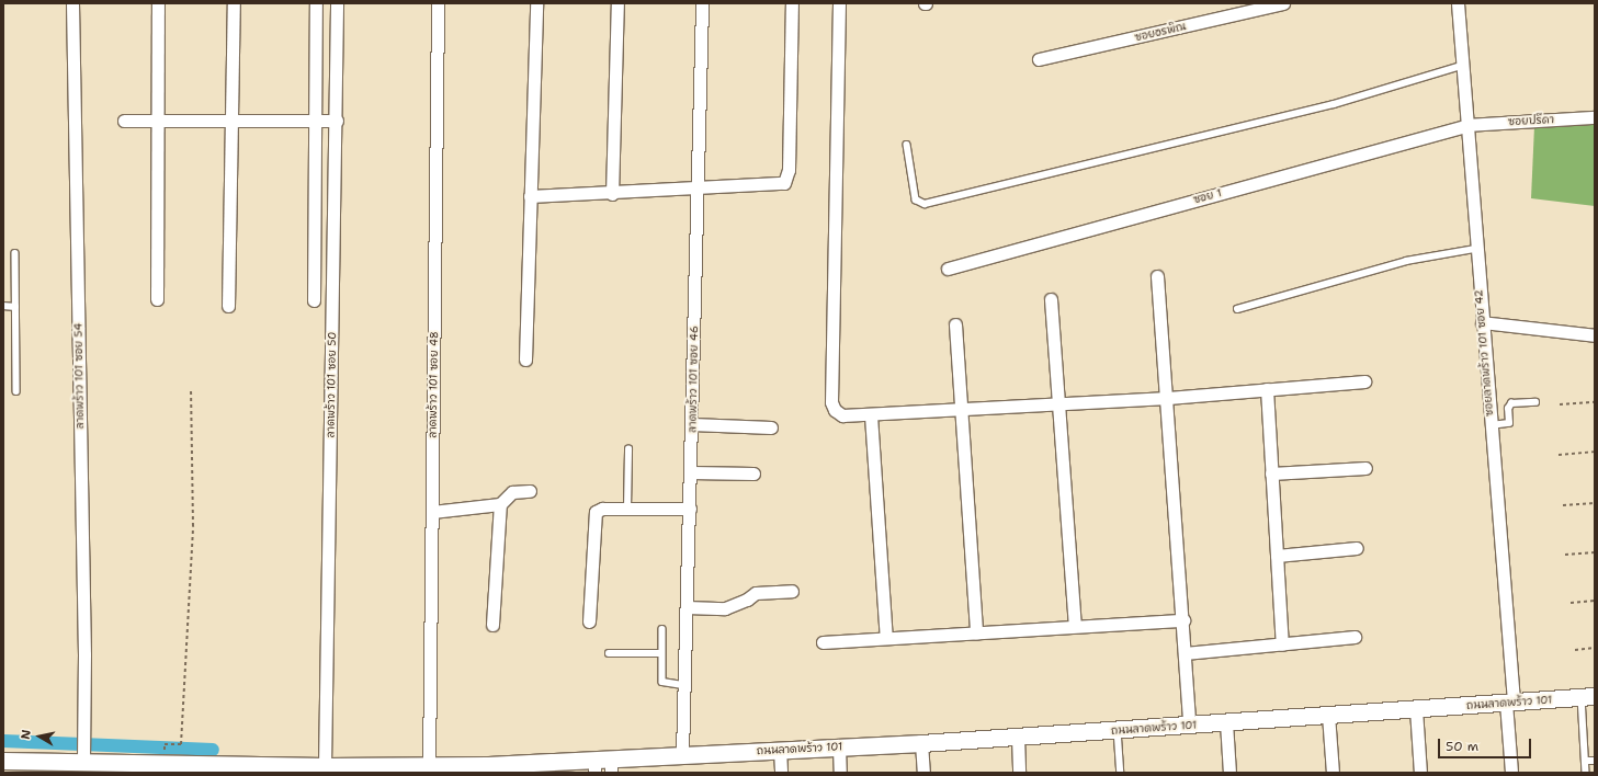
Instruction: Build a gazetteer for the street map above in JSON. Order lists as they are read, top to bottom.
{
  "streets": {
    "street": [
      "ซอยอรพิณ",
      "ซอยปรีดา",
      "ซอย 1",
      "ซอยลาดพร้าว 101 ซอย 42",
      "ลาดพร้าว 101 ซอย 54",
      "ลาดพร้าว 101 ซอย 46",
      "ลาดพร้าว 101 ซอย 50",
      "ลาดพร้าว 101 ซอย 48",
      "ถนนลาดพร้าว 101"
    ]
  },
  "crossings": [
    ["ซอยปรีดา", "ซอย 1"],
    ["ซอยปรีดา", "ซอยลาดพร้าว 101 ซอย 42"],
    ["ซอย 1", "ซอยลาดพร้าว 101 ซอย 42"],
    ["ซอยลาดพร้าว 101 ซอย 42", "ถนนลาดพร้าว 101"],
    ["ลาดพร้าว 101 ซอย 54", "ถนนลาดพร้าว 101"],
    ["ลาดพร้าว 101 ซอย 46", "ถนนลาดพร้าว 101"],
    ["ลาดพร้าว 101 ซอย 50", "ถนนลาดพร้าว 101"],
    ["ลาดพร้าว 101 ซอย 48", "ถนนลาดพร้าว 101"]
  ],
  "scale_bar": "50 m",
  "north": "left"
}
